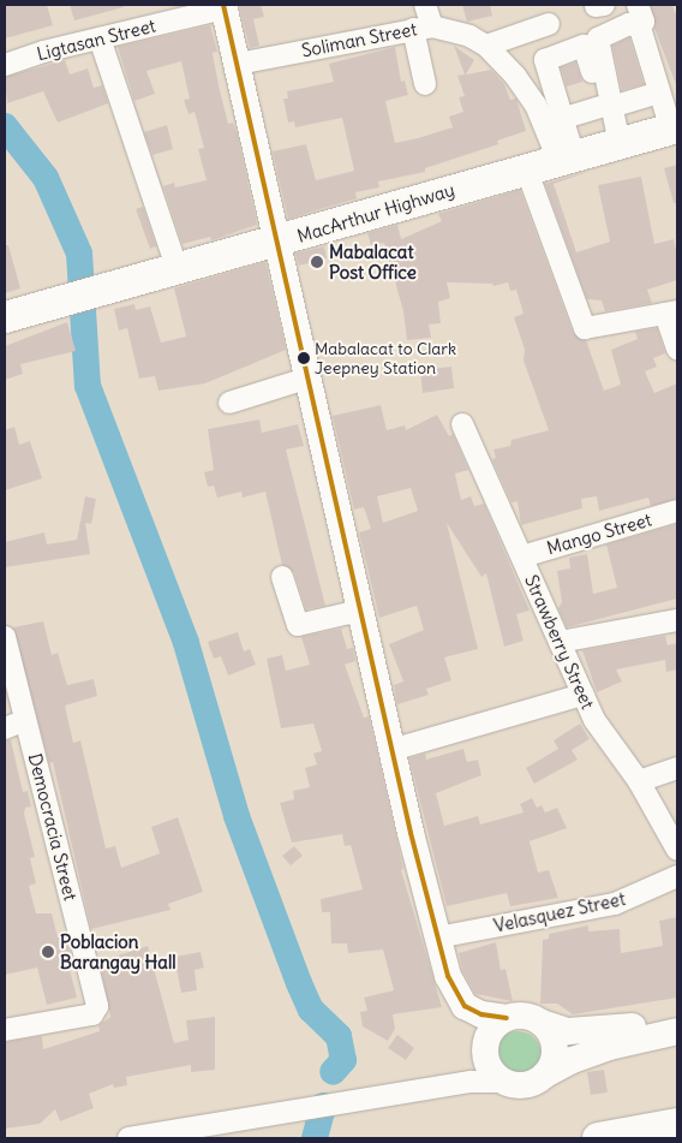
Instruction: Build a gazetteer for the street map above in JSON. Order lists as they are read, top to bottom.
{
  "streets": {
    "highway": ["MacArthur Highway"],
    "street": [
      "Ligtasan Street",
      "Soliman Street",
      "Mango Street",
      "Strawberry Street",
      "Democracia Street",
      "Velasquez Street"
    ]
  },
  "crossings": [
    ["Soliman Street", "MacArthur Highway"],
    ["Mango Street", "Strawberry Street"]
  ],
  "places": ["Mabalacat Post Office", "Mabalacat to Clark Jeepney Station", "Poblacion Barangay Hall"]
}
